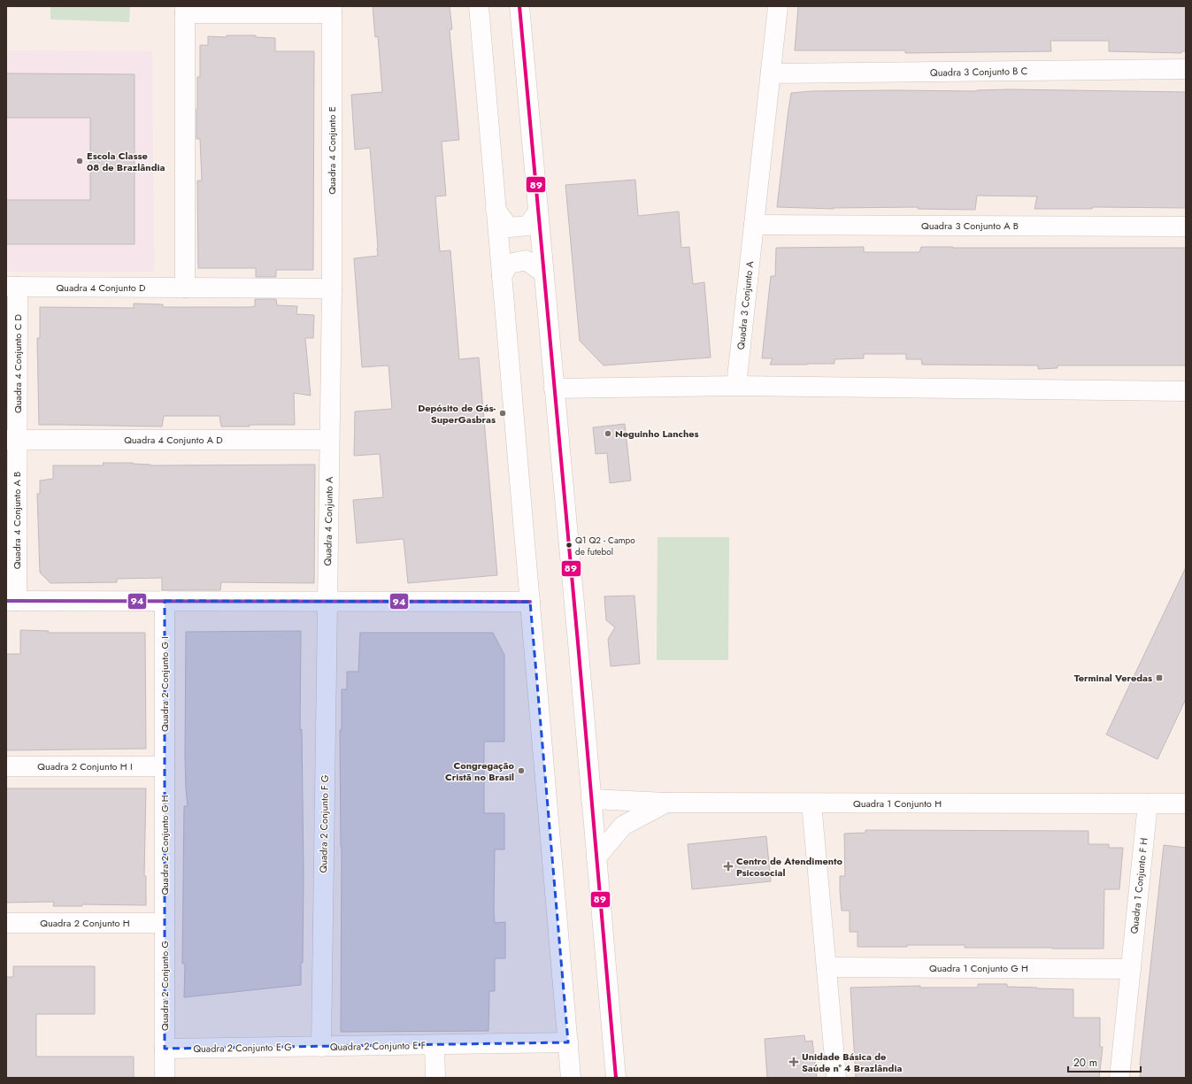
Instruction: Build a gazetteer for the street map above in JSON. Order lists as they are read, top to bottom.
{
  "streets": {
    "street": [
      "Quadra 3 Conjunto B C",
      "Quadra 4 Conjunto E",
      "Quadra 3 Conjunto A B",
      "Quadra 4 Conjunto D",
      "Quadra 3 Conjunto A",
      "Quadra 4 Conjunto C D",
      "Quadra 4 Conjunto A D",
      "Quadra 4 Conjunto A B",
      "Quadra 4 Conjunto A",
      "Quadra 2 Conjunto G I",
      "Quadra 2 Conjunto H I",
      "Quadra 1 Conjunto H",
      "Quadra 2 Conjunto F G",
      "Quadra 2 Conjunto G H",
      "Quadra 1 Conjunto F H",
      "Quadra 2 Conjunto H",
      "Quadra 1 Conjunto G H",
      "Quadra 2 Conjunto G",
      "Quadra 2 Conjunto E F",
      "Quadra 2 Conjunto E G"
    ]
  },
  "crossings": [
    ["Quadra 3 Conjunto B C", "Quadra 3 Conjunto A"],
    ["Quadra 4 Conjunto E", "Quadra 4 Conjunto D"],
    ["Quadra 3 Conjunto A B", "Quadra 3 Conjunto A"],
    ["Quadra 4 Conjunto D", "Quadra 4 Conjunto C D"],
    ["Quadra 4 Conjunto C D", "Quadra 4 Conjunto A D"],
    ["Quadra 4 Conjunto C D", "Quadra 4 Conjunto A B"],
    ["Quadra 4 Conjunto A D", "Quadra 4 Conjunto A B"],
    ["Quadra 4 Conjunto A D", "Quadra 4 Conjunto A"],
    ["Quadra 4 Conjunto A", "Quadra 2 Conjunto F G"],
    ["Quadra 2 Conjunto G I", "Quadra 2 Conjunto H I"],
    ["Quadra 2 Conjunto G I", "Quadra 2 Conjunto G H"],
    ["Quadra 2 Conjunto H I", "Quadra 2 Conjunto G H"],
    ["Quadra 1 Conjunto H", "Quadra 1 Conjunto F H"],
    ["Quadra 2 Conjunto F G", "Quadra 2 Conjunto E F"],
    ["Quadra 2 Conjunto F G", "Quadra 2 Conjunto E G"],
    ["Quadra 2 Conjunto G H", "Quadra 2 Conjunto H"],
    ["Quadra 2 Conjunto G H", "Quadra 2 Conjunto G"],
    ["Quadra 1 Conjunto F H", "Quadra 1 Conjunto G H"],
    ["Quadra 2 Conjunto H", "Quadra 2 Conjunto G"],
    ["Quadra 2 Conjunto G", "Quadra 2 Conjunto E G"],
    ["Quadra 2 Conjunto E F", "Quadra 2 Conjunto E G"]
  ],
  "places": {
    "other": [
      "Escola Classe 08 de Brazlândia",
      "Depósito de Gás- SuperGasbras",
      "Neguinho Lanches",
      "Q1 Q2 - Campo de futebol",
      "Congregação Cristã no Brasil"
    ],
    "transit": ["Terminal Veredas"],
    "health": ["Centro de Atendimento Psicosocial", "Unidade Básica de Saúde nº 4 Brazlândia"]
  },
  "lines": ["transit line 89", "transit line 94"],
  "scale_bar": "20 m"
}
